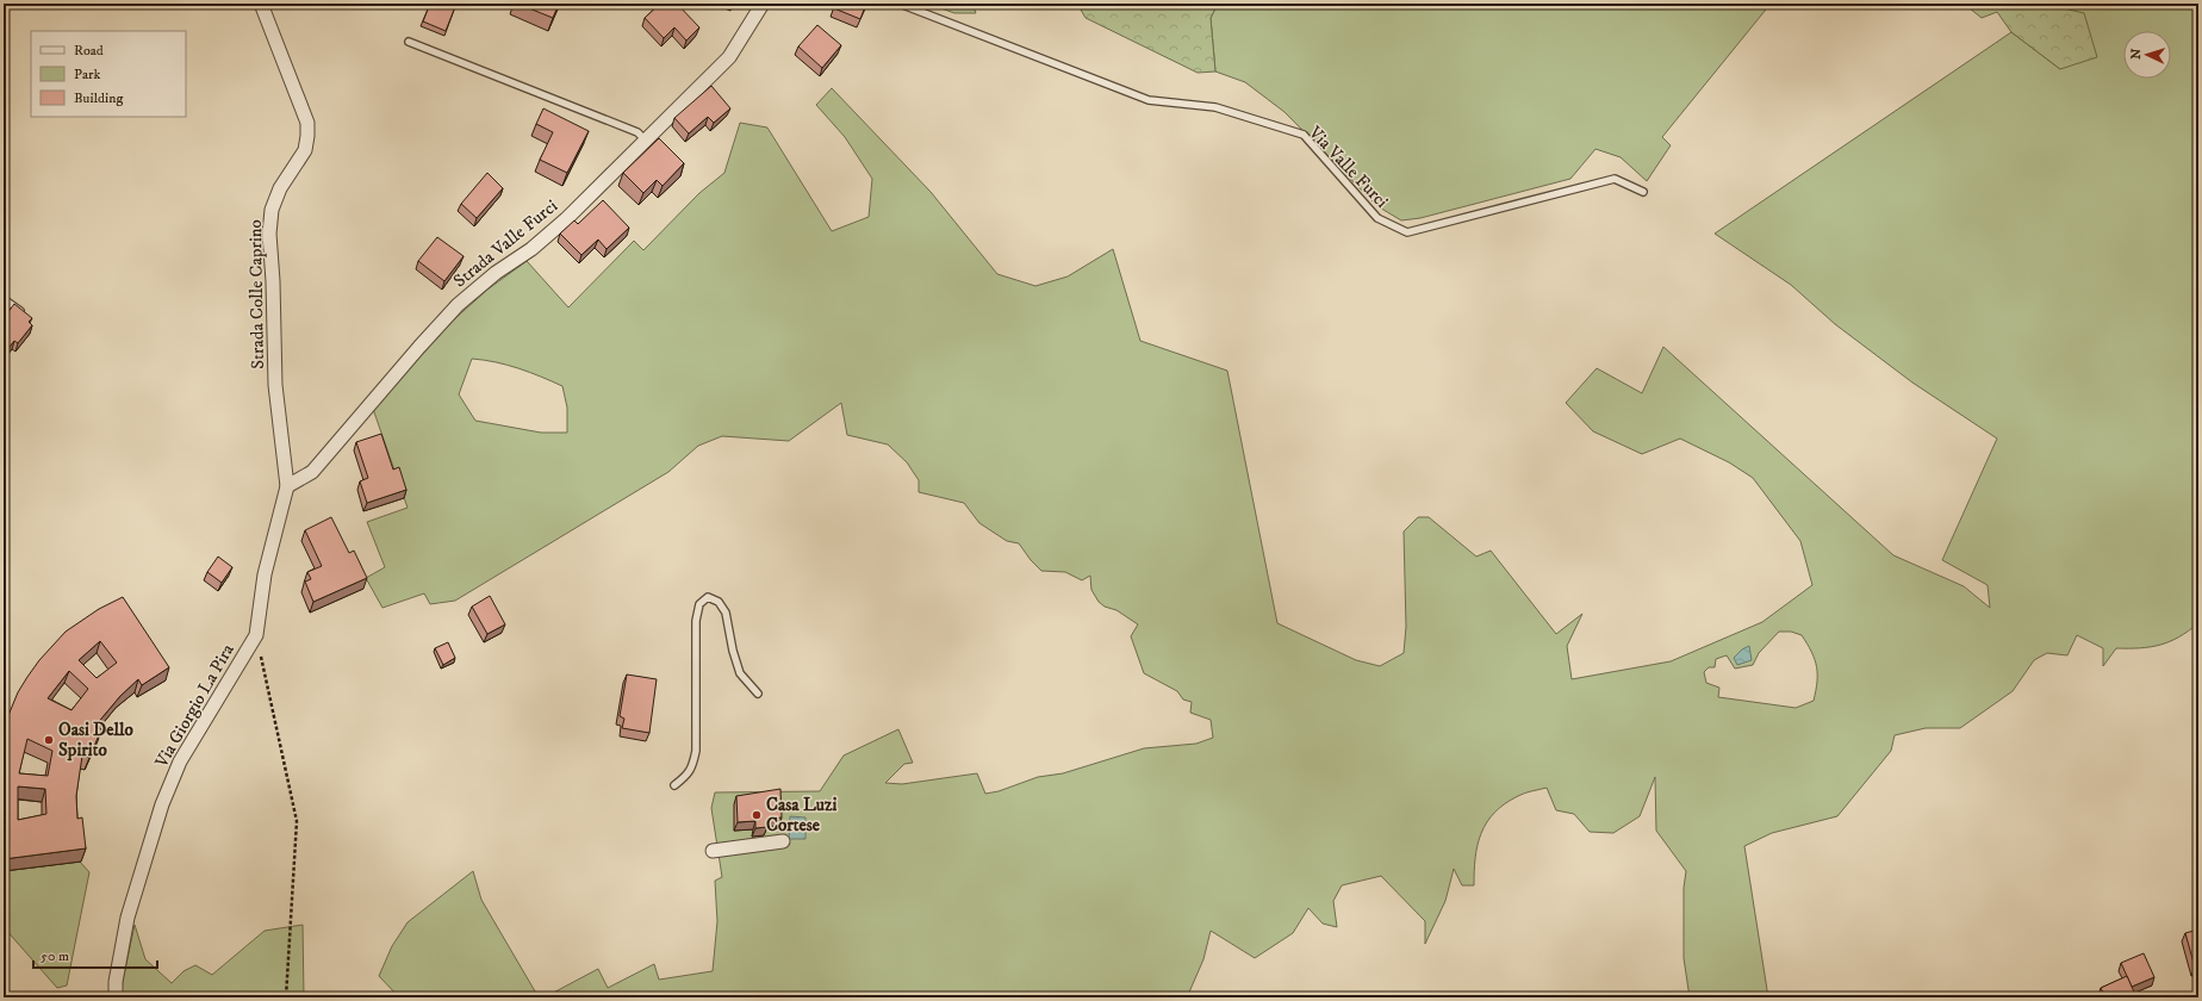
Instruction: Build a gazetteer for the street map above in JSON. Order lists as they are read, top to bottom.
{
  "streets": {
    "street": ["Strada Valle Furci", "Strada Colle Caprino", "Via Giorgio La Pira"],
    "lane": ["Via Valle Furci"]
  },
  "crossings": [
    ["Strada Valle Furci", "Strada Colle Caprino"],
    ["Strada Valle Furci", "Via Giorgio La Pira"],
    ["Strada Colle Caprino", "Via Giorgio La Pira"]
  ],
  "places": ["Oasi Dello Spirito", "Casa Luzi Cortese"],
  "legend": ["Road", "Park", "Building"],
  "scale_bar": "50 m",
  "north": "left"
}
